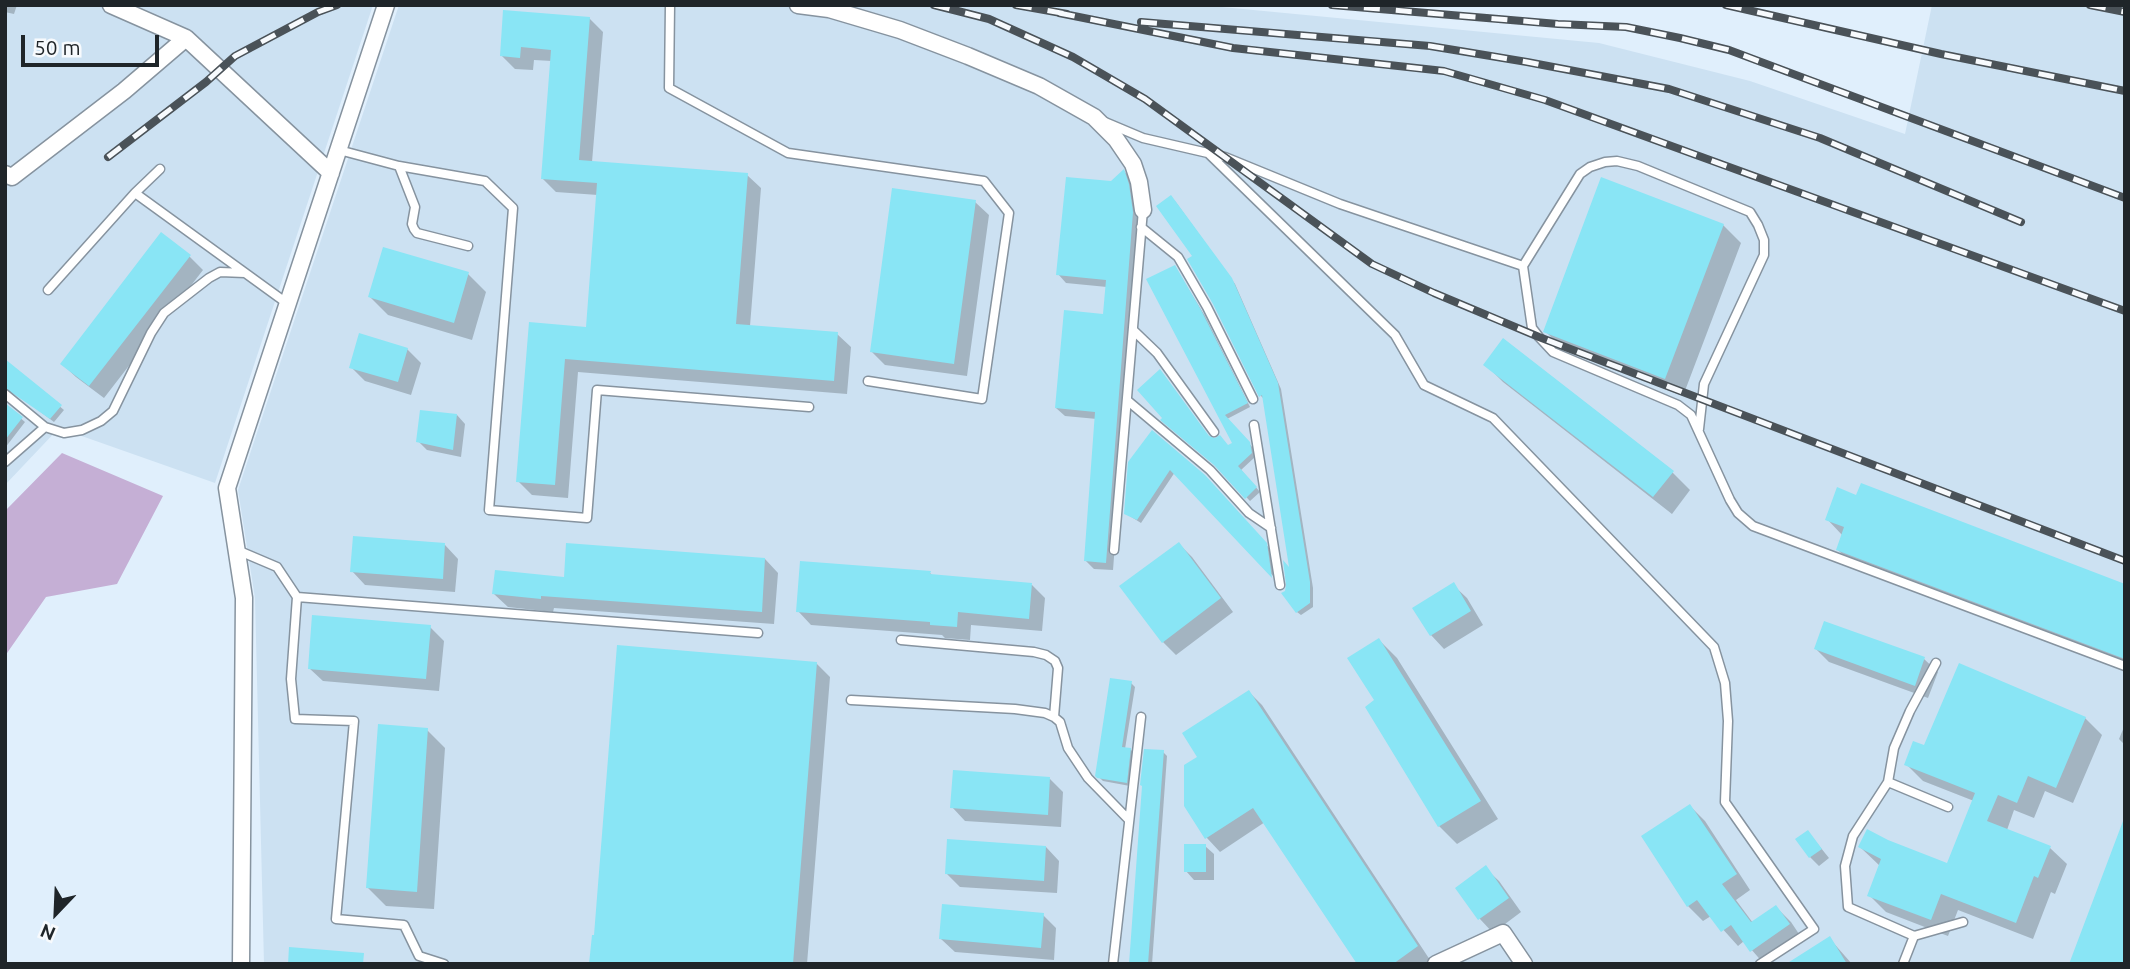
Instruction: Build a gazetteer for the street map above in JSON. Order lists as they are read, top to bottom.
{
  "scale_bar": "50 m",
  "north": "bottom left"
}
